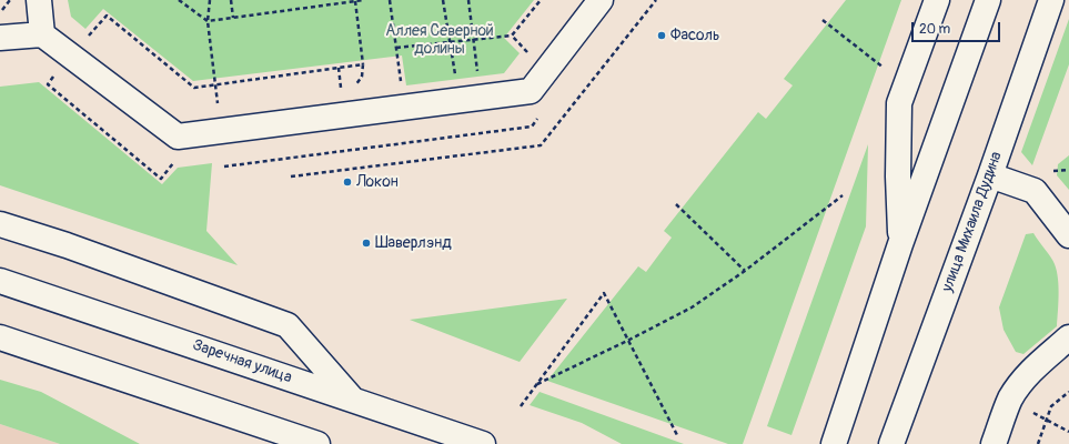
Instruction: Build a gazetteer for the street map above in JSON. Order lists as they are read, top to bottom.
{
  "streets": {
    "street": ["улица Михаила Дудина", "Заречная улица"]
  },
  "parks": ["Аллея Северной долины"],
  "places": ["Фасоль", "Локон", "Шаверлэнд"],
  "scale_bar": "20 m"
}
